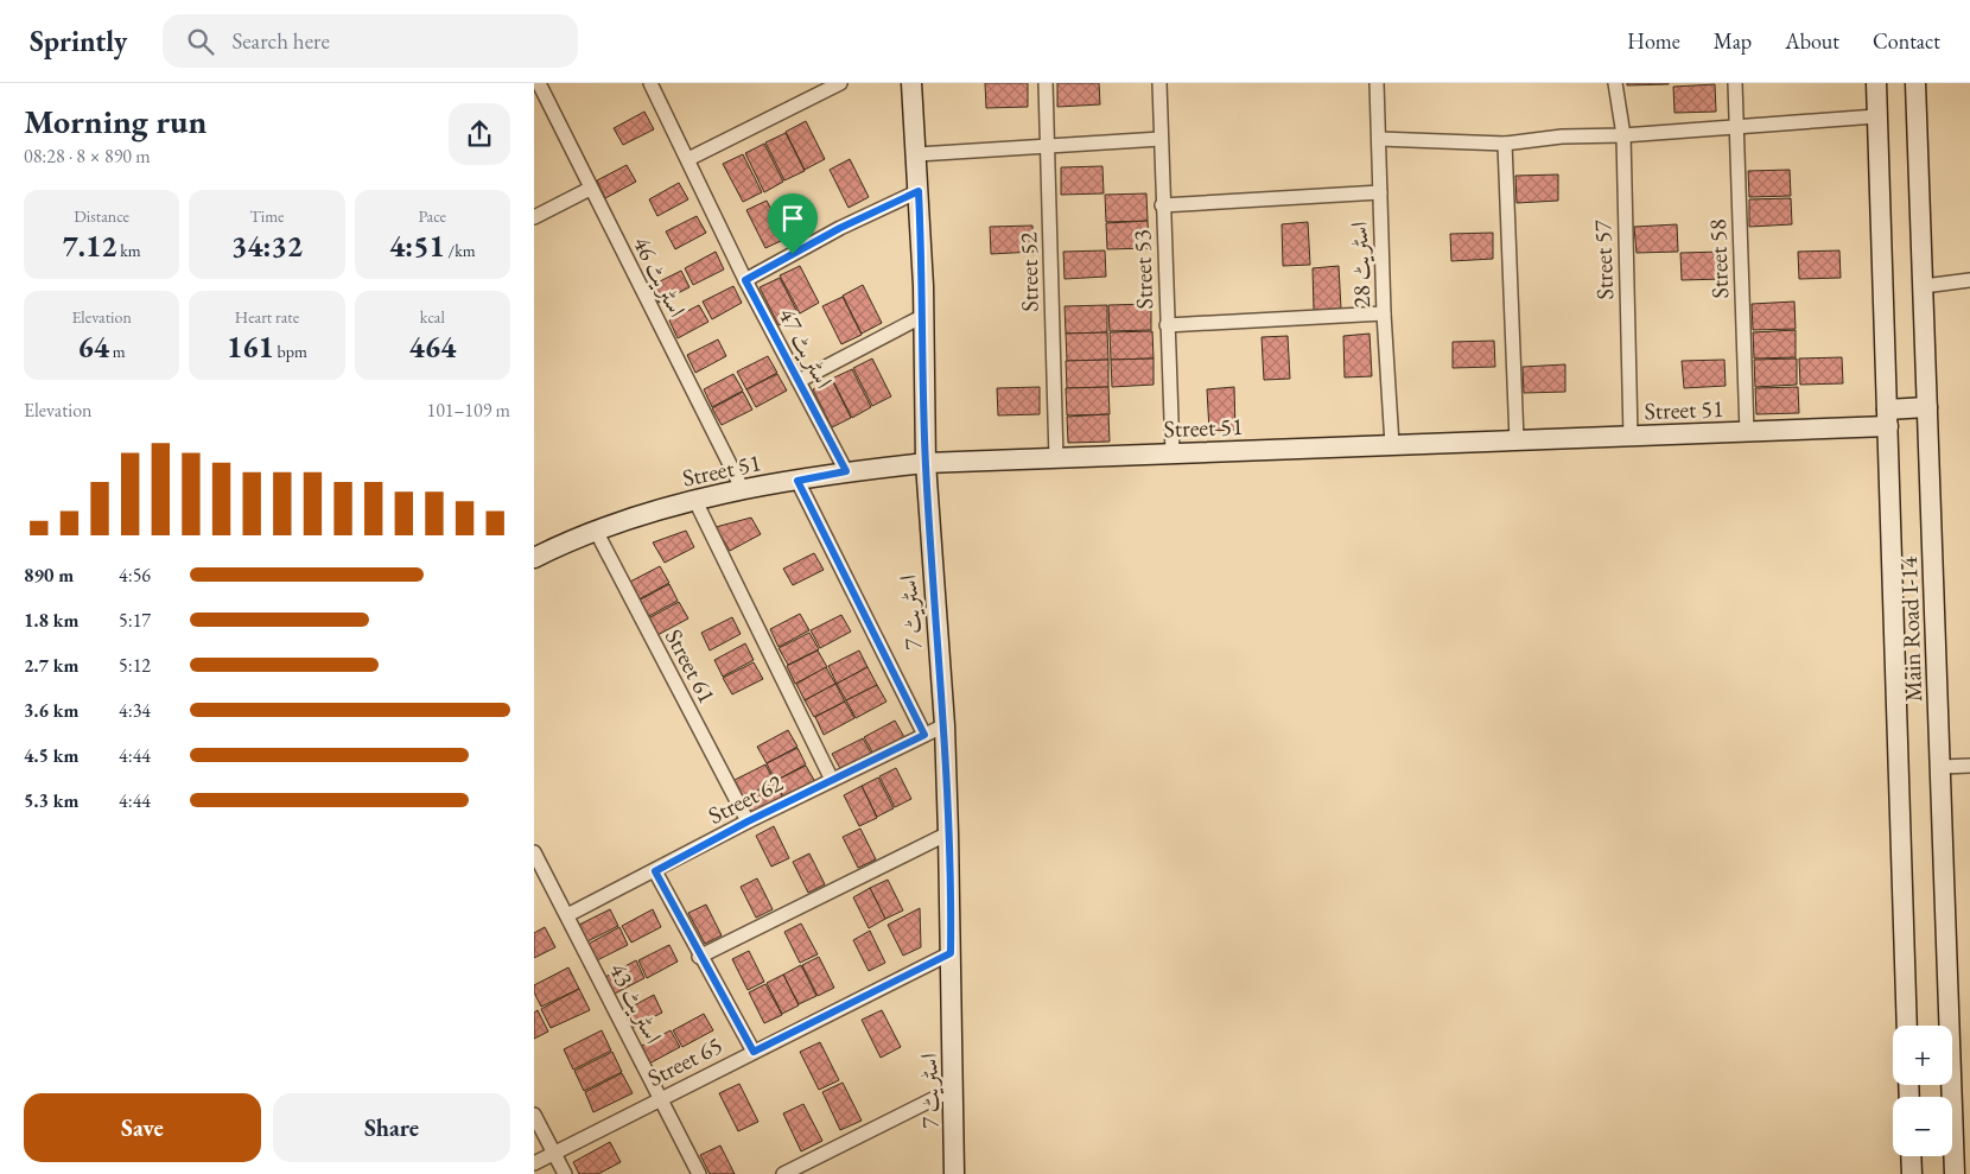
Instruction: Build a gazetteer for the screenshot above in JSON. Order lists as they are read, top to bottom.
{
  "streets": {
    "street": [
      "Street 58",
      "Street 57",
      "اسٹریٹ 28",
      "Street 53",
      "Street 52",
      "اسٹریٹ 46",
      "اسٹریٹ 47",
      "Street 51",
      "اسٹریٹ 7",
      "Main Road I-14",
      "Street 61",
      "Street 62",
      "اسٹریٹ 43",
      "Street 65"
    ]
  },
  "crossings": [
    ["Street 58", "Street 51"],
    ["Street 57", "Street 51"],
    ["اسٹریٹ 28", "Street 51"],
    ["Street 53", "Street 51"],
    ["Street 52", "Street 51"],
    ["اسٹریٹ 46", "Street 51"],
    ["اسٹریٹ 47", "Street 51"],
    ["Street 51", "اسٹریٹ 7"],
    ["Street 51", "Main Road I-14"],
    ["Street 51", "Street 61"],
    ["اسٹریٹ 7", "Street 62"],
    ["اسٹریٹ 7", "Street 65"],
    ["Street 61", "Street 62"],
    ["Street 62", "اسٹریٹ 43"],
    ["اسٹریٹ 43", "Street 65"]
  ],
  "page": {
    "header": "Sprintly",
    "search": "Search here",
    "nav": [
      "Home",
      "Map",
      "About",
      "Contact"
    ],
    "heading": ["Morning run", "08:28 · 8 × 890 m"],
    "stats": [
      ["Distance", "7.12 km"],
      ["Time", "34:32"],
      ["Pace", "4:51 /km"],
      ["Elevation", "64 m"],
      ["Heart rate", "161 bpm"],
      ["kcal", "464"]
    ],
    "chart": ["Elevation", "101–109 m"],
    "list": [
      {
        "name": "890 m",
        "note": "4:56"
      },
      {
        "name": "1.8 km",
        "note": "5:17"
      },
      {
        "name": "2.7 km",
        "note": "5:12"
      },
      {
        "name": "3.6 km",
        "note": "4:34"
      },
      {
        "name": "4.5 km",
        "note": "4:44"
      },
      {
        "name": "5.3 km",
        "note": "4:44"
      }
    ],
    "map_buttons": ["+", "−"],
    "buttons": ["Save", "Share"]
  }
}
